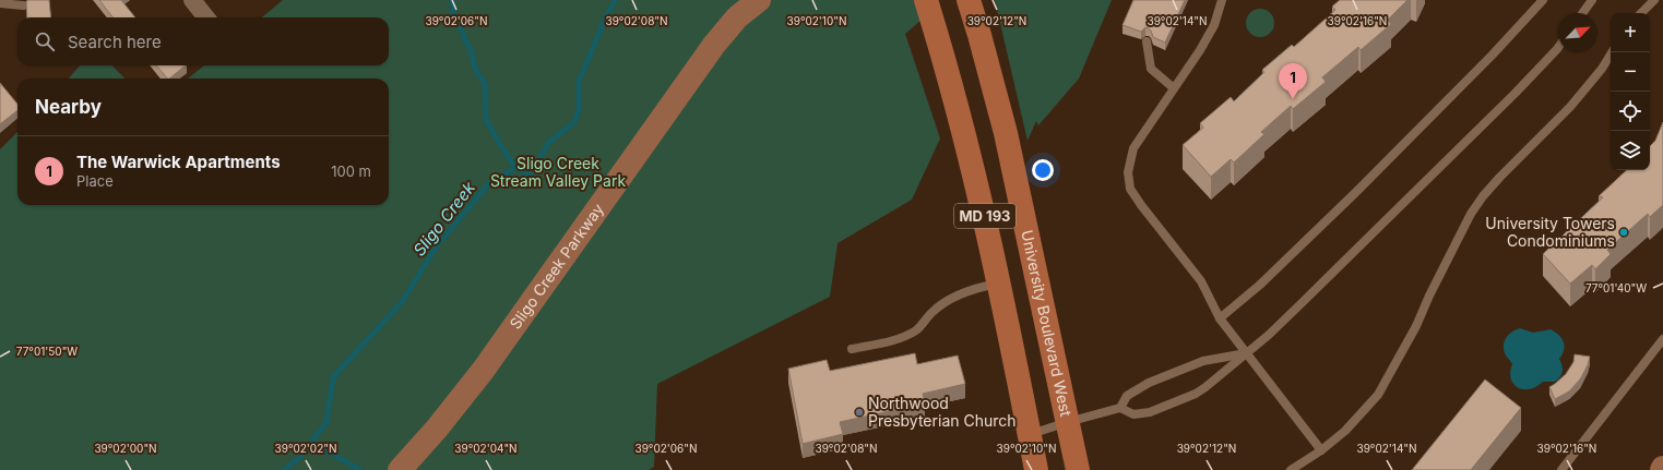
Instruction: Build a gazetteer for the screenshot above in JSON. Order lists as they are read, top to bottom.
{
  "streets": {
    "main road": ["MD 193", "University Boulevard West"],
    "street": ["Sligo Creek Parkway"]
  },
  "water": ["Sligo Creek"],
  "parks": ["Sligo Creek Stream Valley Park"],
  "places": ["University Towers Condominiums", "Northwood Presbyterian Church"],
  "north": "top right",
  "page": {
    "map_buttons": ["+", "−"],
    "search": "Search here",
    "pins": "1",
    "heading": "Nearby",
    "list": [
      {
        "mark": "1",
        "name": "The Warwick Apartments",
        "note": "Place",
        "value": "100 m"
      }
    ]
  },
  "coordinates": [
    "39°02'06\"N",
    "39°02'08\"N",
    "39°02'10\"N",
    "39°02'12\"N",
    "39°02'14\"N",
    "39°02'16\"N",
    "77°01'40\"W",
    "77°01'50\"W",
    "39°02'00\"N",
    "39°02'02\"N",
    "39°02'04\"N"
  ]
}
